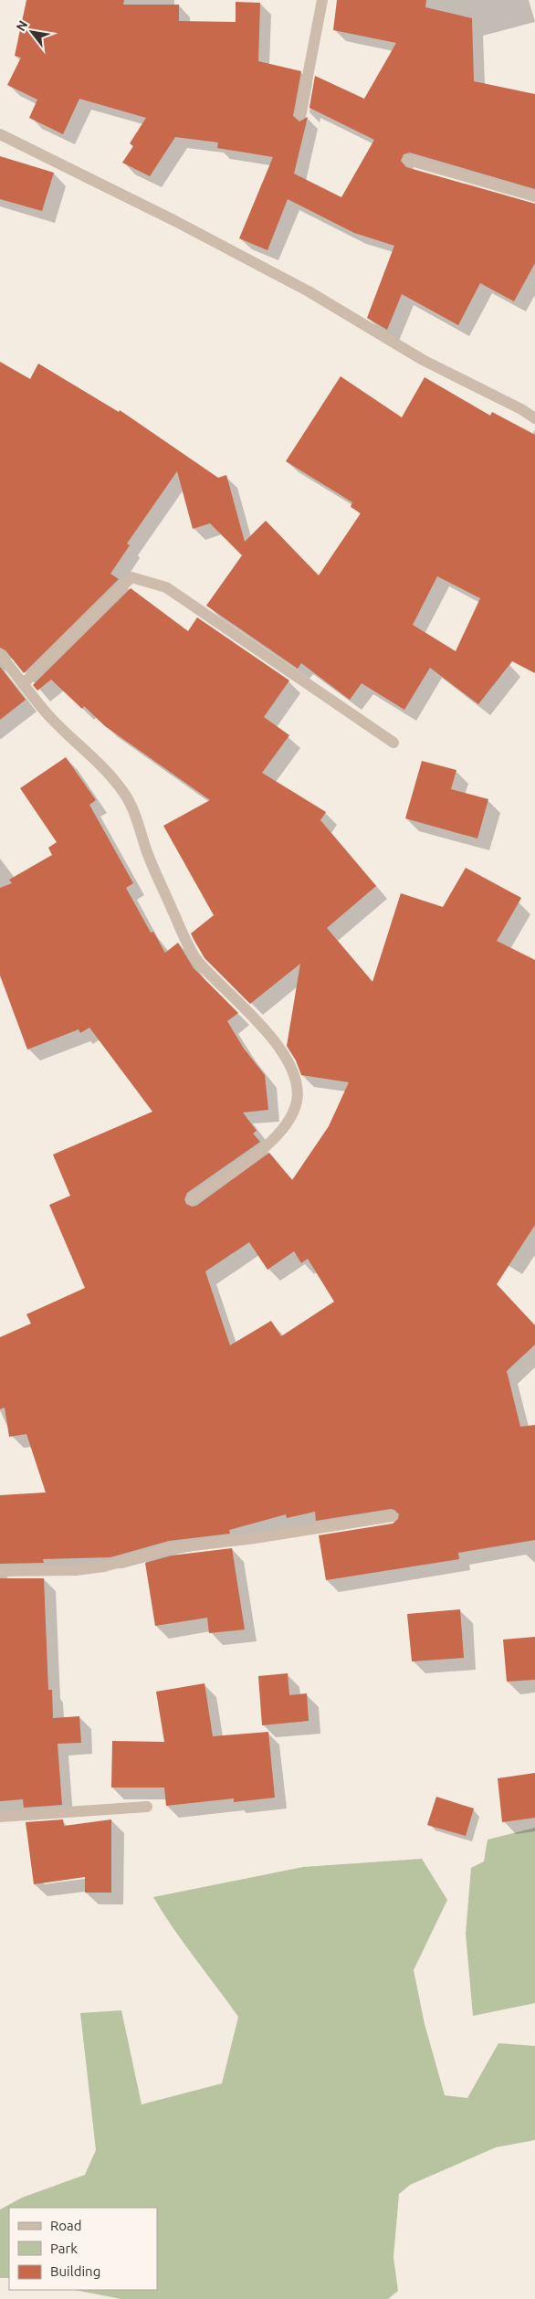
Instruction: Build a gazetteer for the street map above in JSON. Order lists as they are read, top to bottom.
{
  "legend": ["Road", "Park", "Building"],
  "north": "top left"
}
